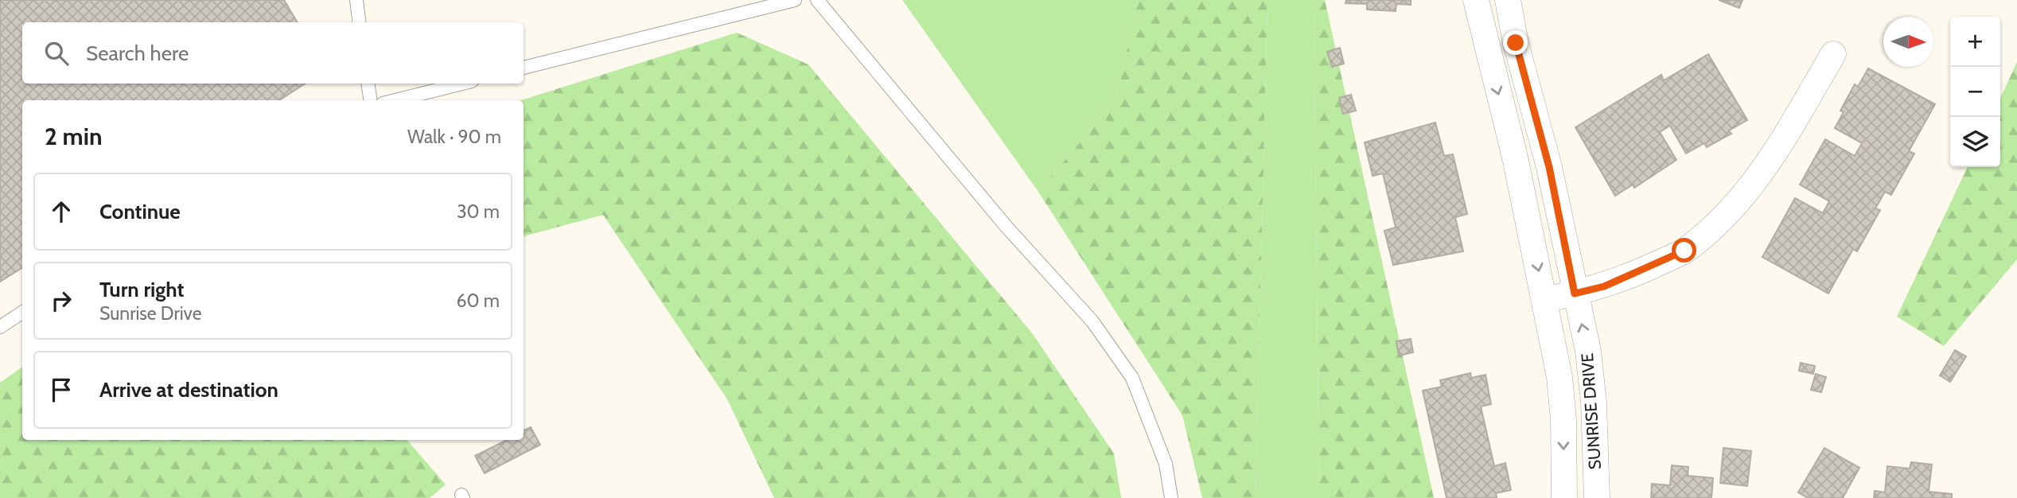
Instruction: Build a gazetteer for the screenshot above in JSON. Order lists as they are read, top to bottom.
{
  "streets": {
    "street": ["SUNRISE DRIVE"]
  },
  "north": "right",
  "page": {
    "map_buttons": ["+", "−"],
    "search": "Search here",
    "heading": ["2 min", "Walk · 90 m"],
    "list": [
      ["Continue", "30 m"],
      ["Turn right", "Sunrise Drive", "60 m"],
      "Arrive at destination"
    ]
  }
}
